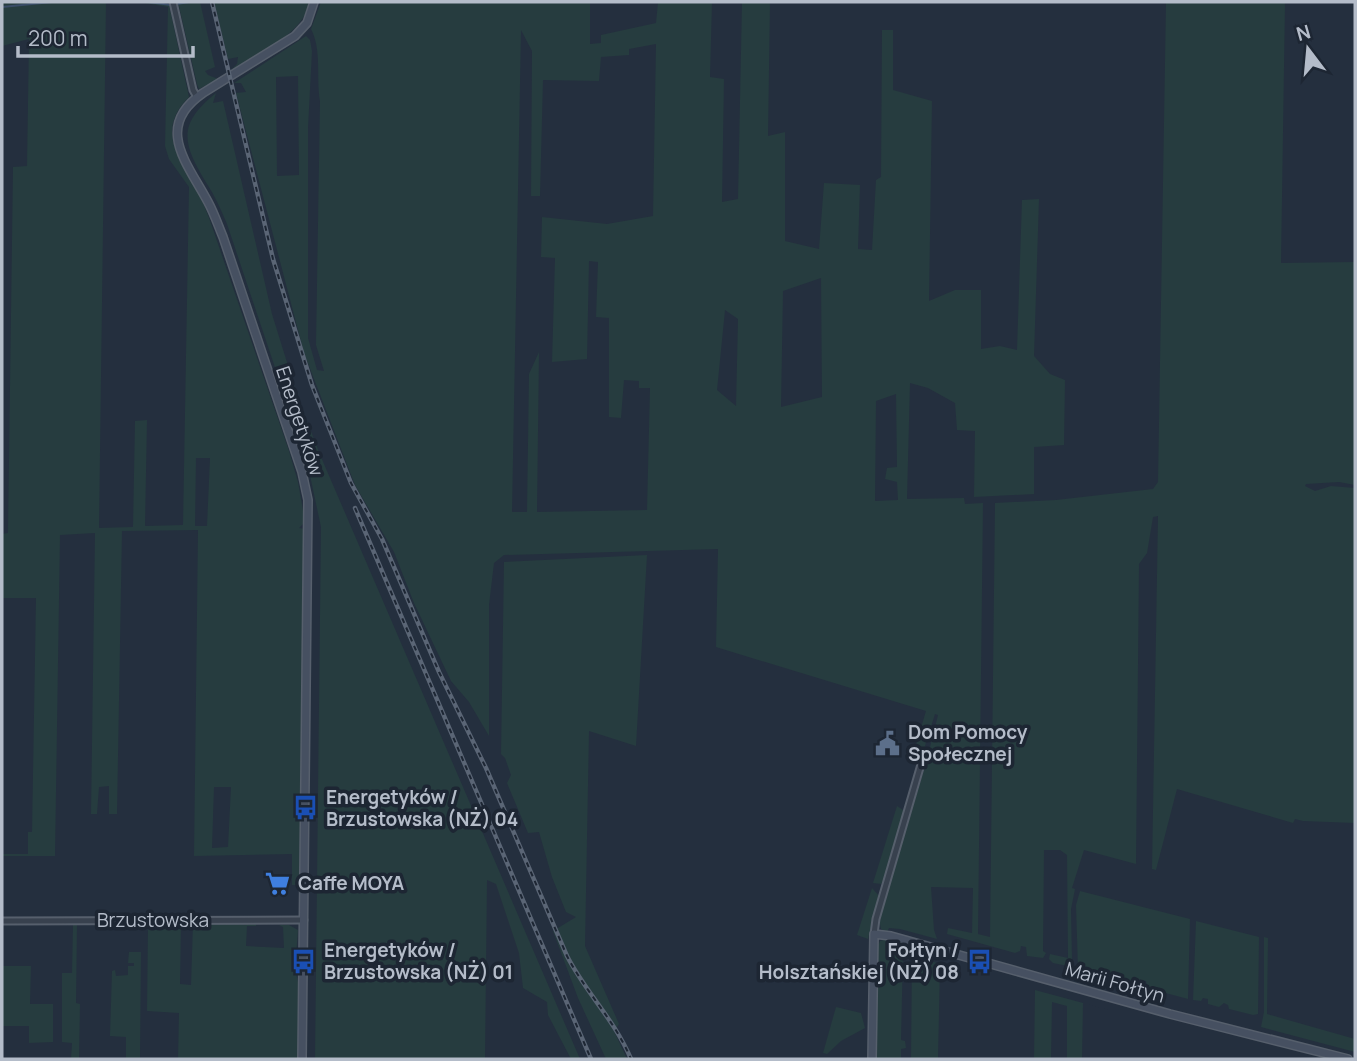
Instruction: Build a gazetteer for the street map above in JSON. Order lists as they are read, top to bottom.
{
  "streets": {
    "main road": ["Energetyków", "Marii Fołtyn"],
    "street": ["Brzustowska"]
  },
  "crossings": [
    ["Energetyków", "Brzustowska"]
  ],
  "places": {
    "public building": ["Dom Pomocy Społecznej"],
    "bus stop": ["Energetyków / Brzustowska (NŻ) 04", "Energetyków / Brzustowska (NŻ) 01", "Fołtyn / Holsztańskiej (NŻ) 08"],
    "supermarket": ["Caffe MOYA"]
  },
  "scale_bar": "200 m",
  "north": "top"
}
